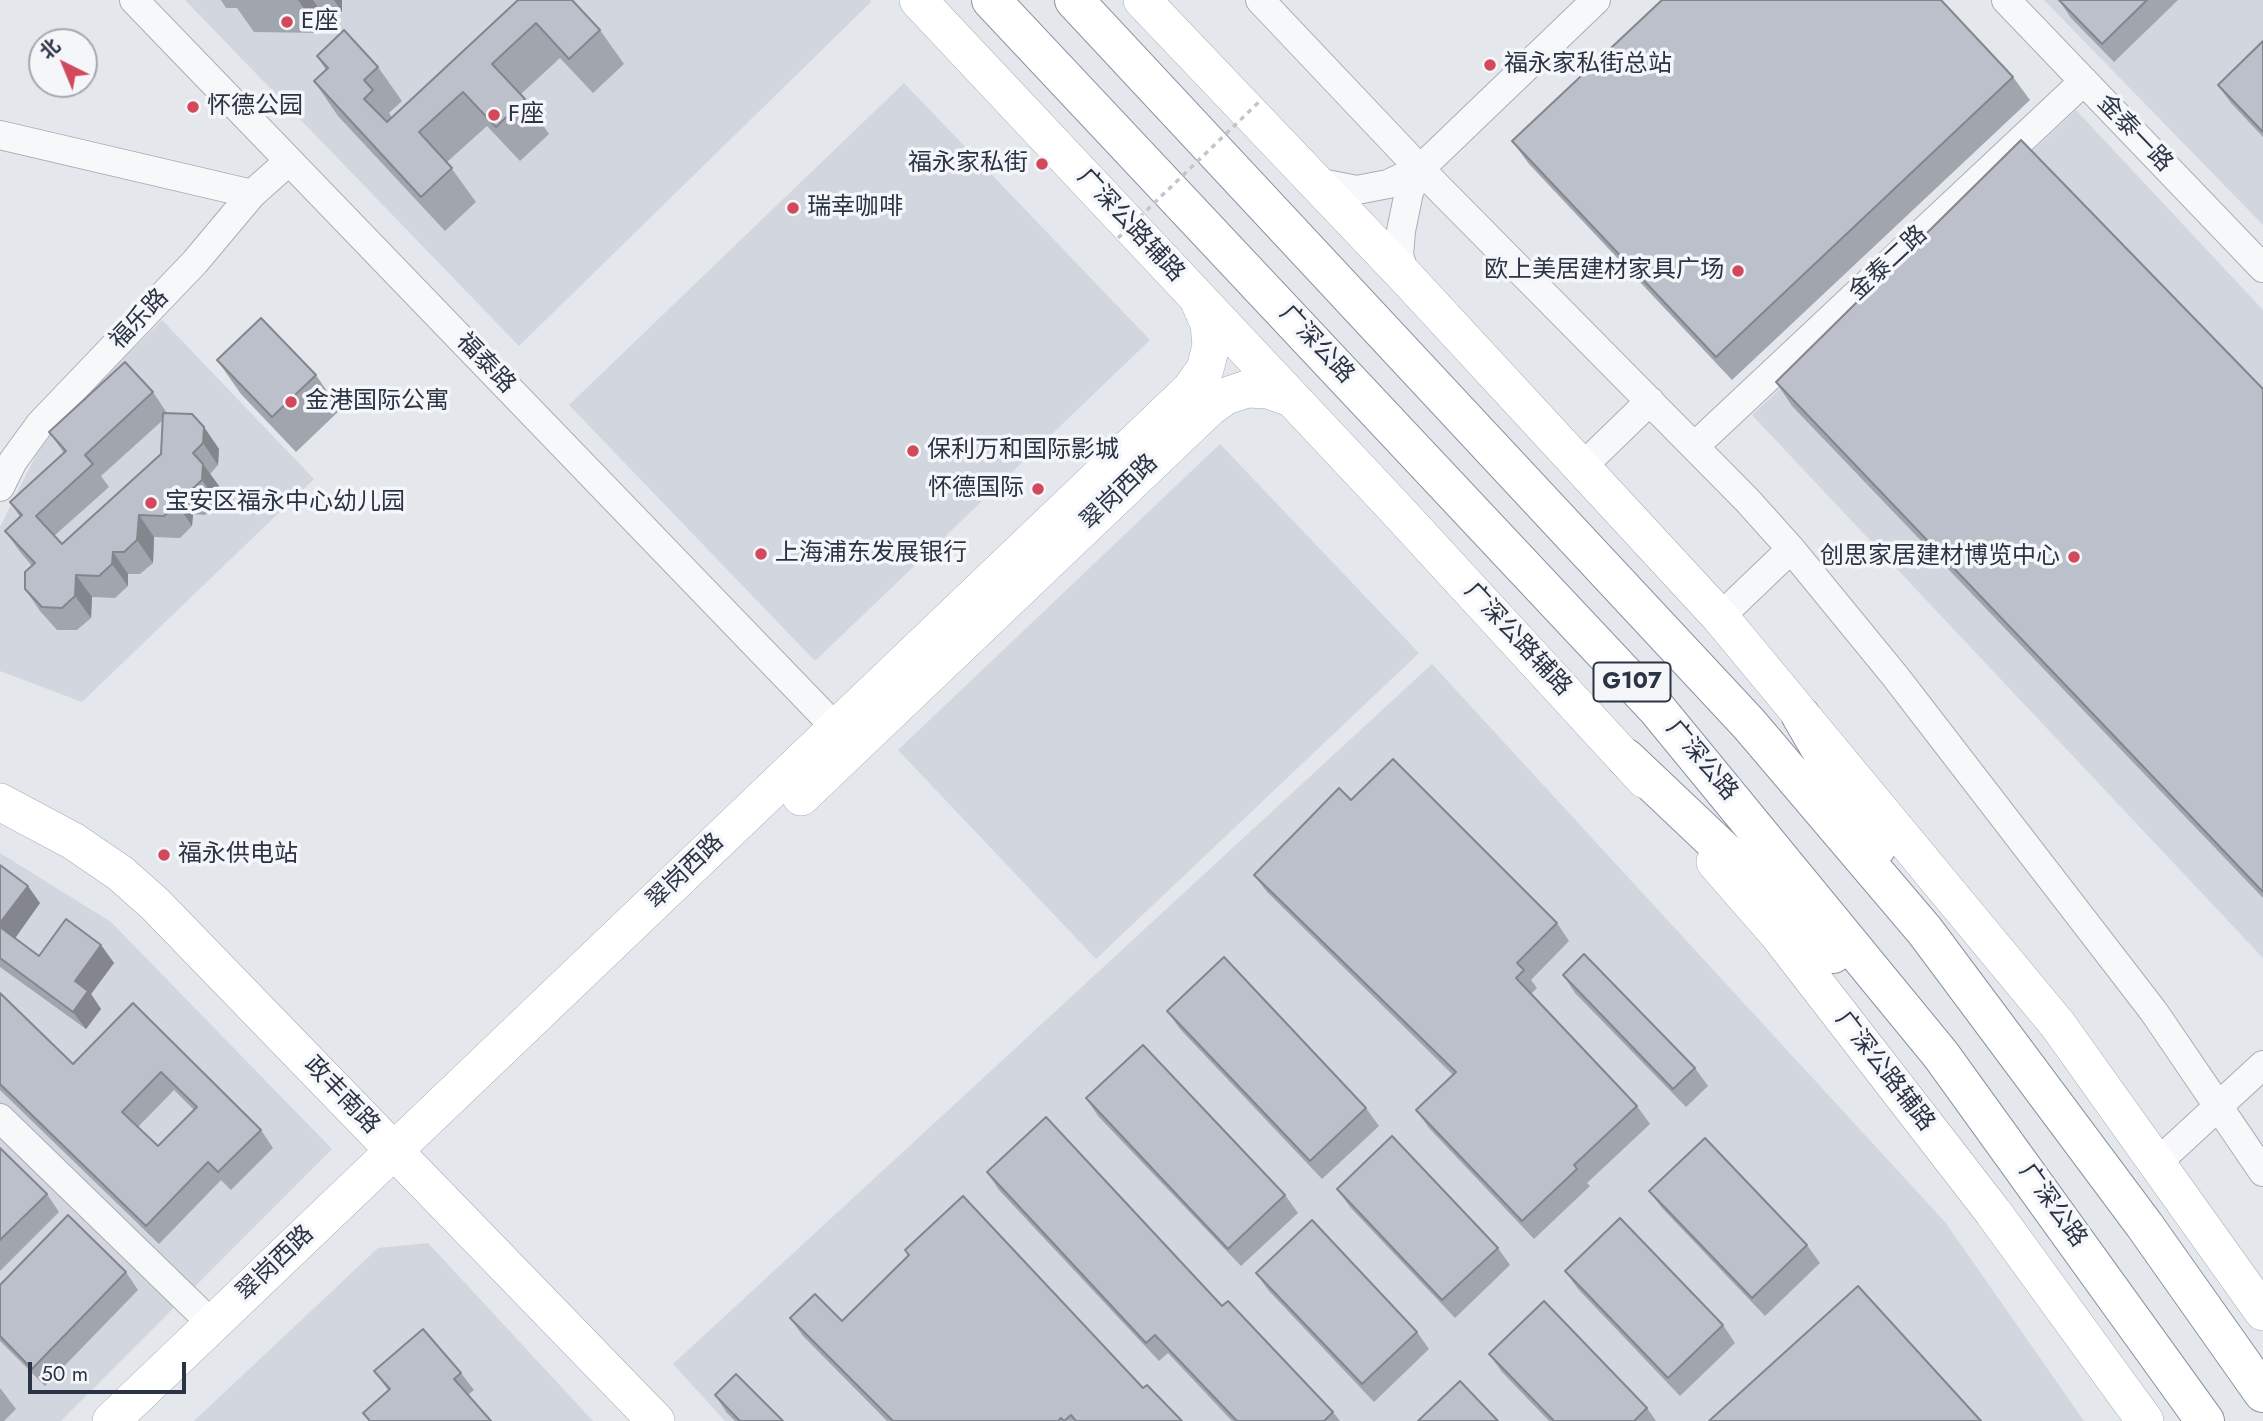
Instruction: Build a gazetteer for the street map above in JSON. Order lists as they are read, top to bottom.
{
  "streets": {
    "highway": ["广深公路", "G107"],
    "main road": ["广深公路辅路", "翠岗西路", "政丰南路"],
    "street": [
      "金泰一路",
      "金泰二路",
      "福乐路",
      "福泰路"
    ]
  },
  "crossings": [
    ["金泰一路", "金泰二路"],
    ["广深公路辅路", "翠岗西路"],
    ["福乐路", "福泰路"],
    ["福泰路", "翠岗西路"],
    ["翠岗西路", "政丰南路"]
  ],
  "places": [
    "E座",
    "福永家私街总站",
    "怀德公园",
    "F座",
    "福永家私街",
    "瑞幸咖啡",
    "欧上美居建材家具广场",
    "金港国际公寓",
    "保利万和国际影城",
    "怀德国际",
    "宝安区福永中心幼儿园",
    "上海浦东发展银行",
    "创思家居建材博览中心",
    "福永供电站"
  ],
  "scale_bar": "50 m",
  "north": "top left"
}
